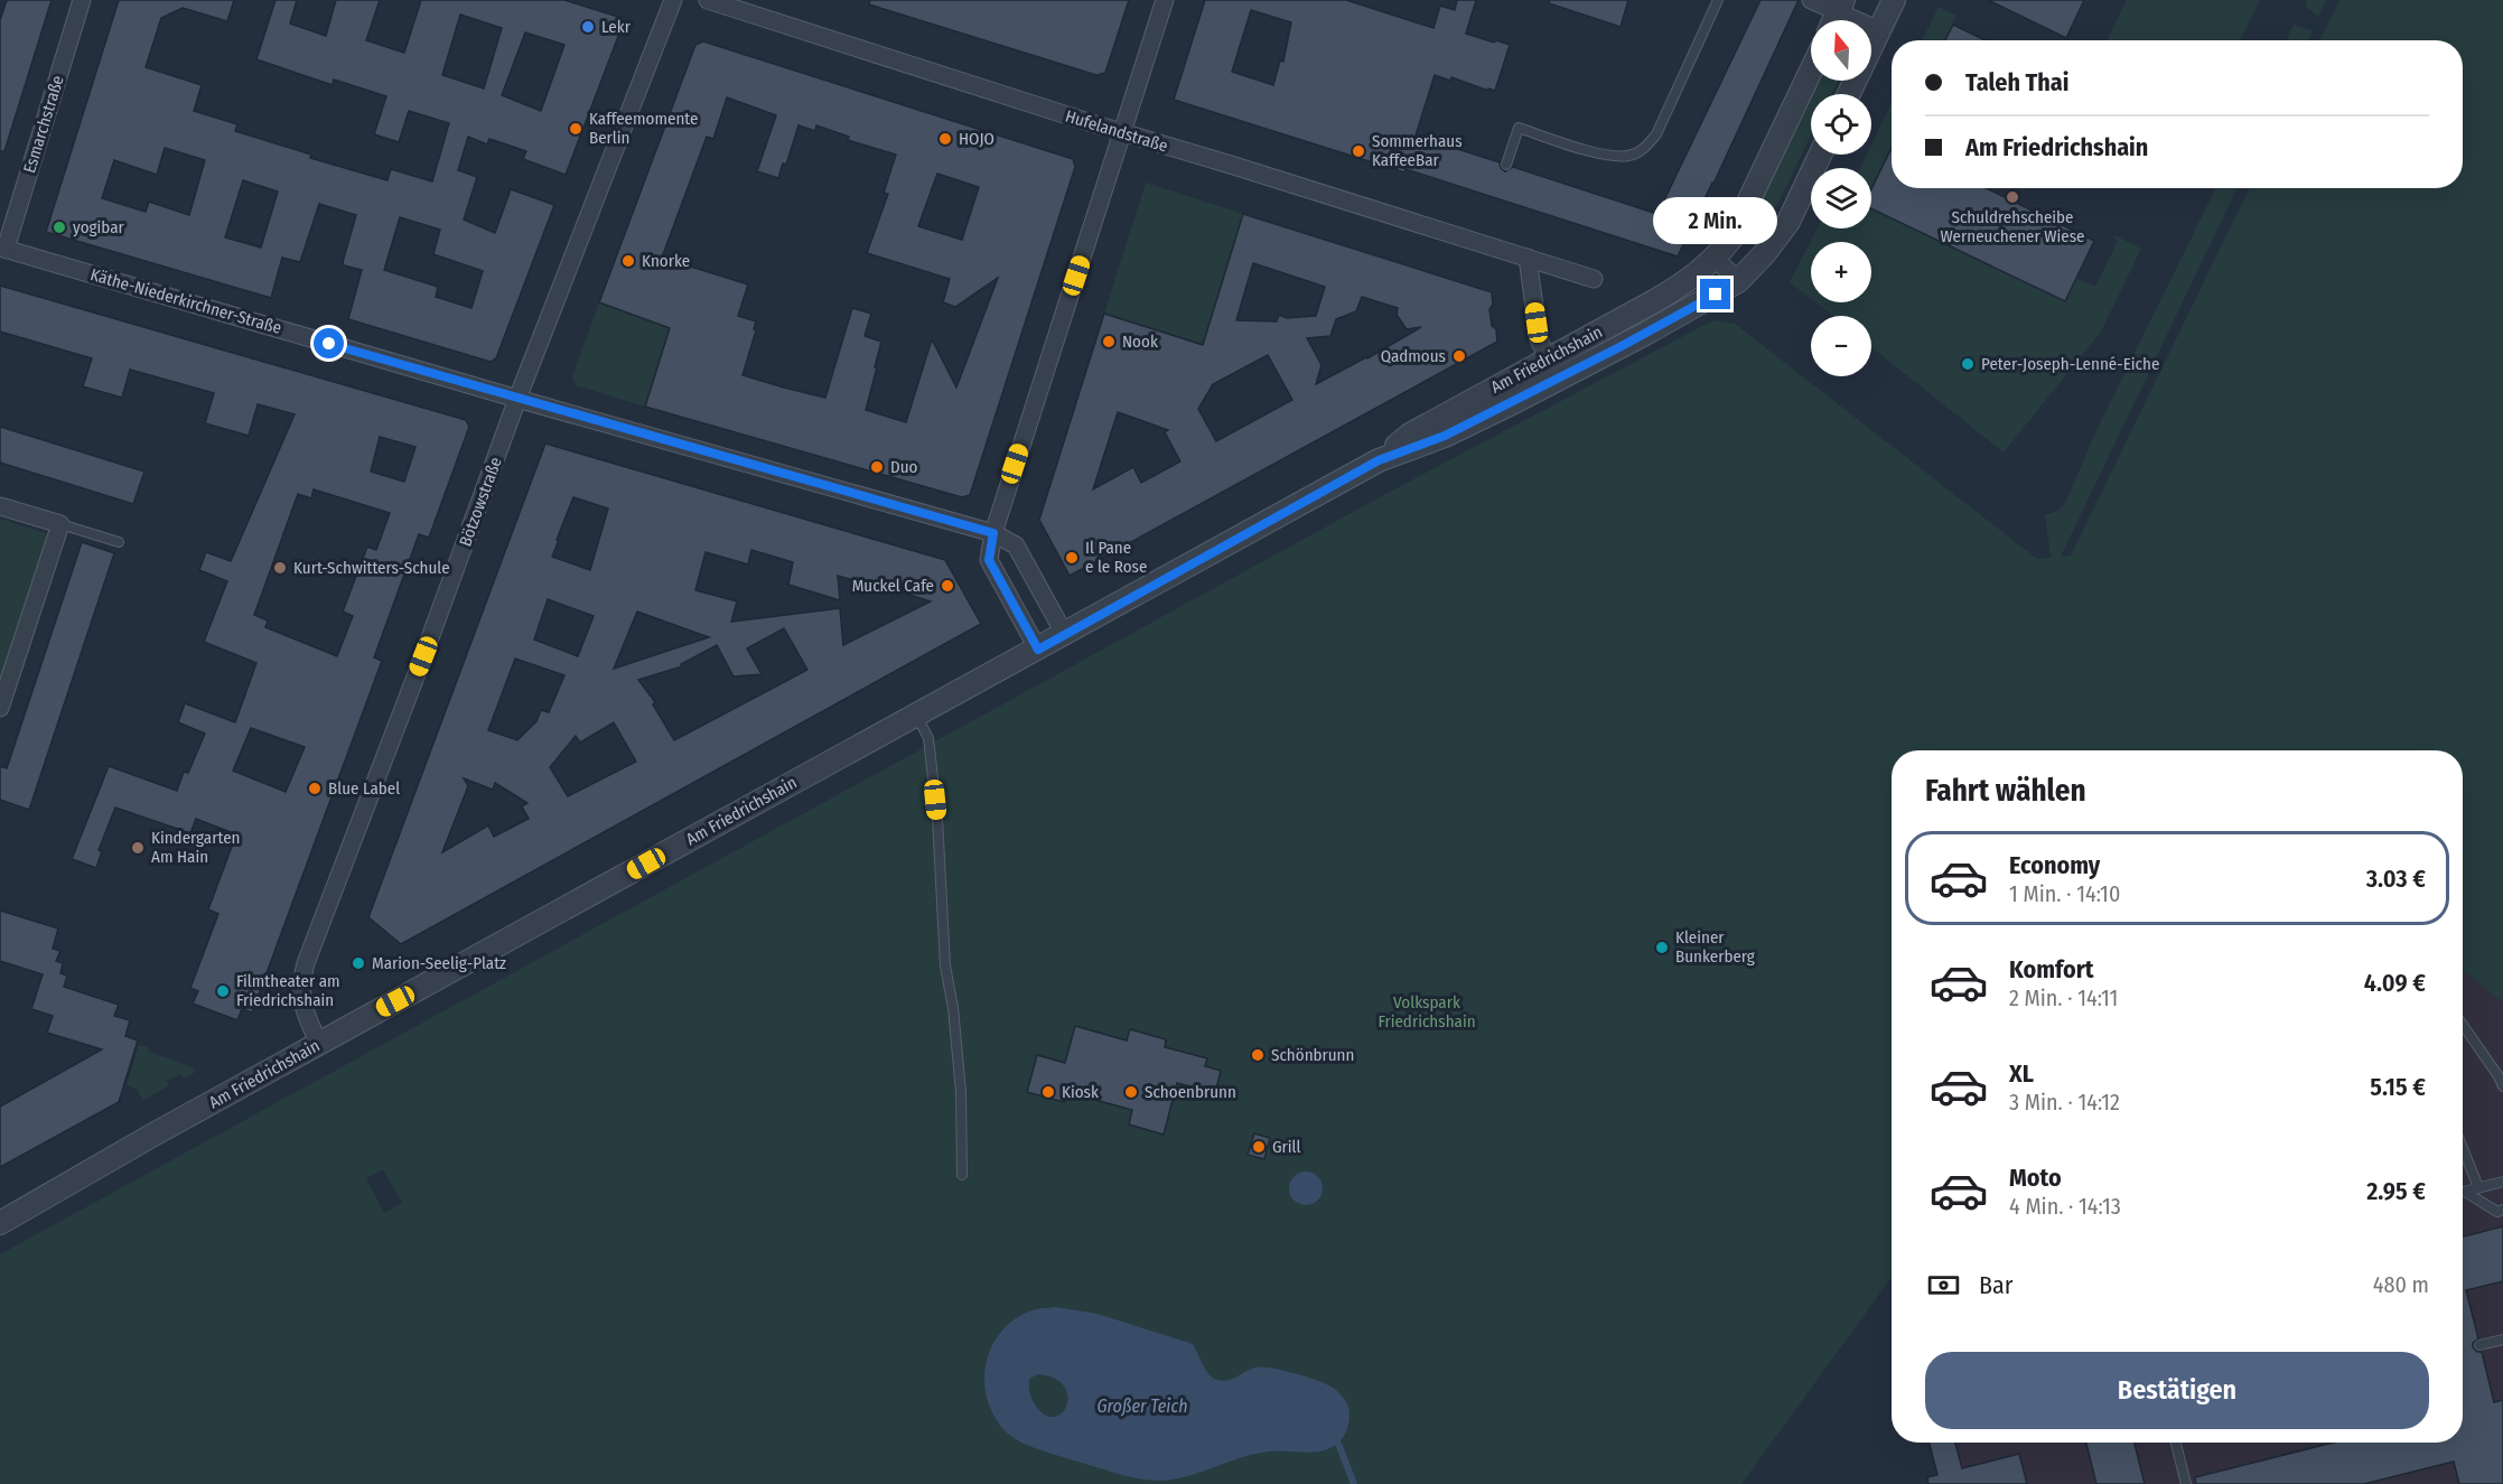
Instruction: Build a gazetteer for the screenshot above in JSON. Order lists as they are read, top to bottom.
{
  "streets": {
    "street": [
      "Esmarchstraße",
      "Hufelandstraße",
      "Käthe-Niederkirchner-Straße",
      "Am Friedrichshain",
      "Bötzowstraße"
    ]
  },
  "crossings": [
    ["Esmarchstraße", "Käthe-Niederkirchner-Straße"],
    ["Käthe-Niederkirchner-Straße", "Am Friedrichshain"],
    ["Käthe-Niederkirchner-Straße", "Bötzowstraße"],
    ["Am Friedrichshain", "Bötzowstraße"]
  ],
  "water": ["Großer Teich"],
  "parks": ["Volkspark Friedrichshain"],
  "places": [
    "Lekr",
    "Kaffeemomente Berlin",
    "HOJO",
    "Sommerhaus KaffeeBar",
    "Schuldrehscheibe Werneuchener Wiese",
    "yogibar",
    "Knorke",
    "Nook",
    "Qadmous",
    "Peter-Joseph-Lenné-Eiche",
    "Duo",
    "Il Pane e le Rose",
    "Kurt-Schwitters-Schule",
    "Muckel Cafe",
    "Blue Label",
    "Kindergarten Am Hain",
    "Kleiner Bunkerberg",
    "Marion-Seelig-Platz",
    "Filmtheater am Friedrichshain",
    "Schönbrunn",
    "Kiosk",
    "Schoenbrunn",
    "Grill"
  ],
  "north": "top",
  "page": {
    "map_buttons": ["+", "−"],
    "banner": ["Taleh Thai", "Am Friedrichshain"],
    "bubble": "2 Min.",
    "heading": "Fahrt wählen",
    "list": [
      {
        "name": "Economy",
        "note": "1 Min. · 14:10",
        "value": "3.03 €"
      },
      {
        "name": "Komfort",
        "note": "2 Min. · 14:11",
        "value": "4.09 €"
      },
      {
        "name": "XL",
        "note": "3 Min. · 14:12",
        "value": "5.15 €"
      },
      {
        "name": "Moto",
        "note": "4 Min. · 14:13",
        "value": "2.95 €"
      }
    ],
    "pay": ["Bar", "480 m"],
    "buttons": "Bestätigen"
  }
}
